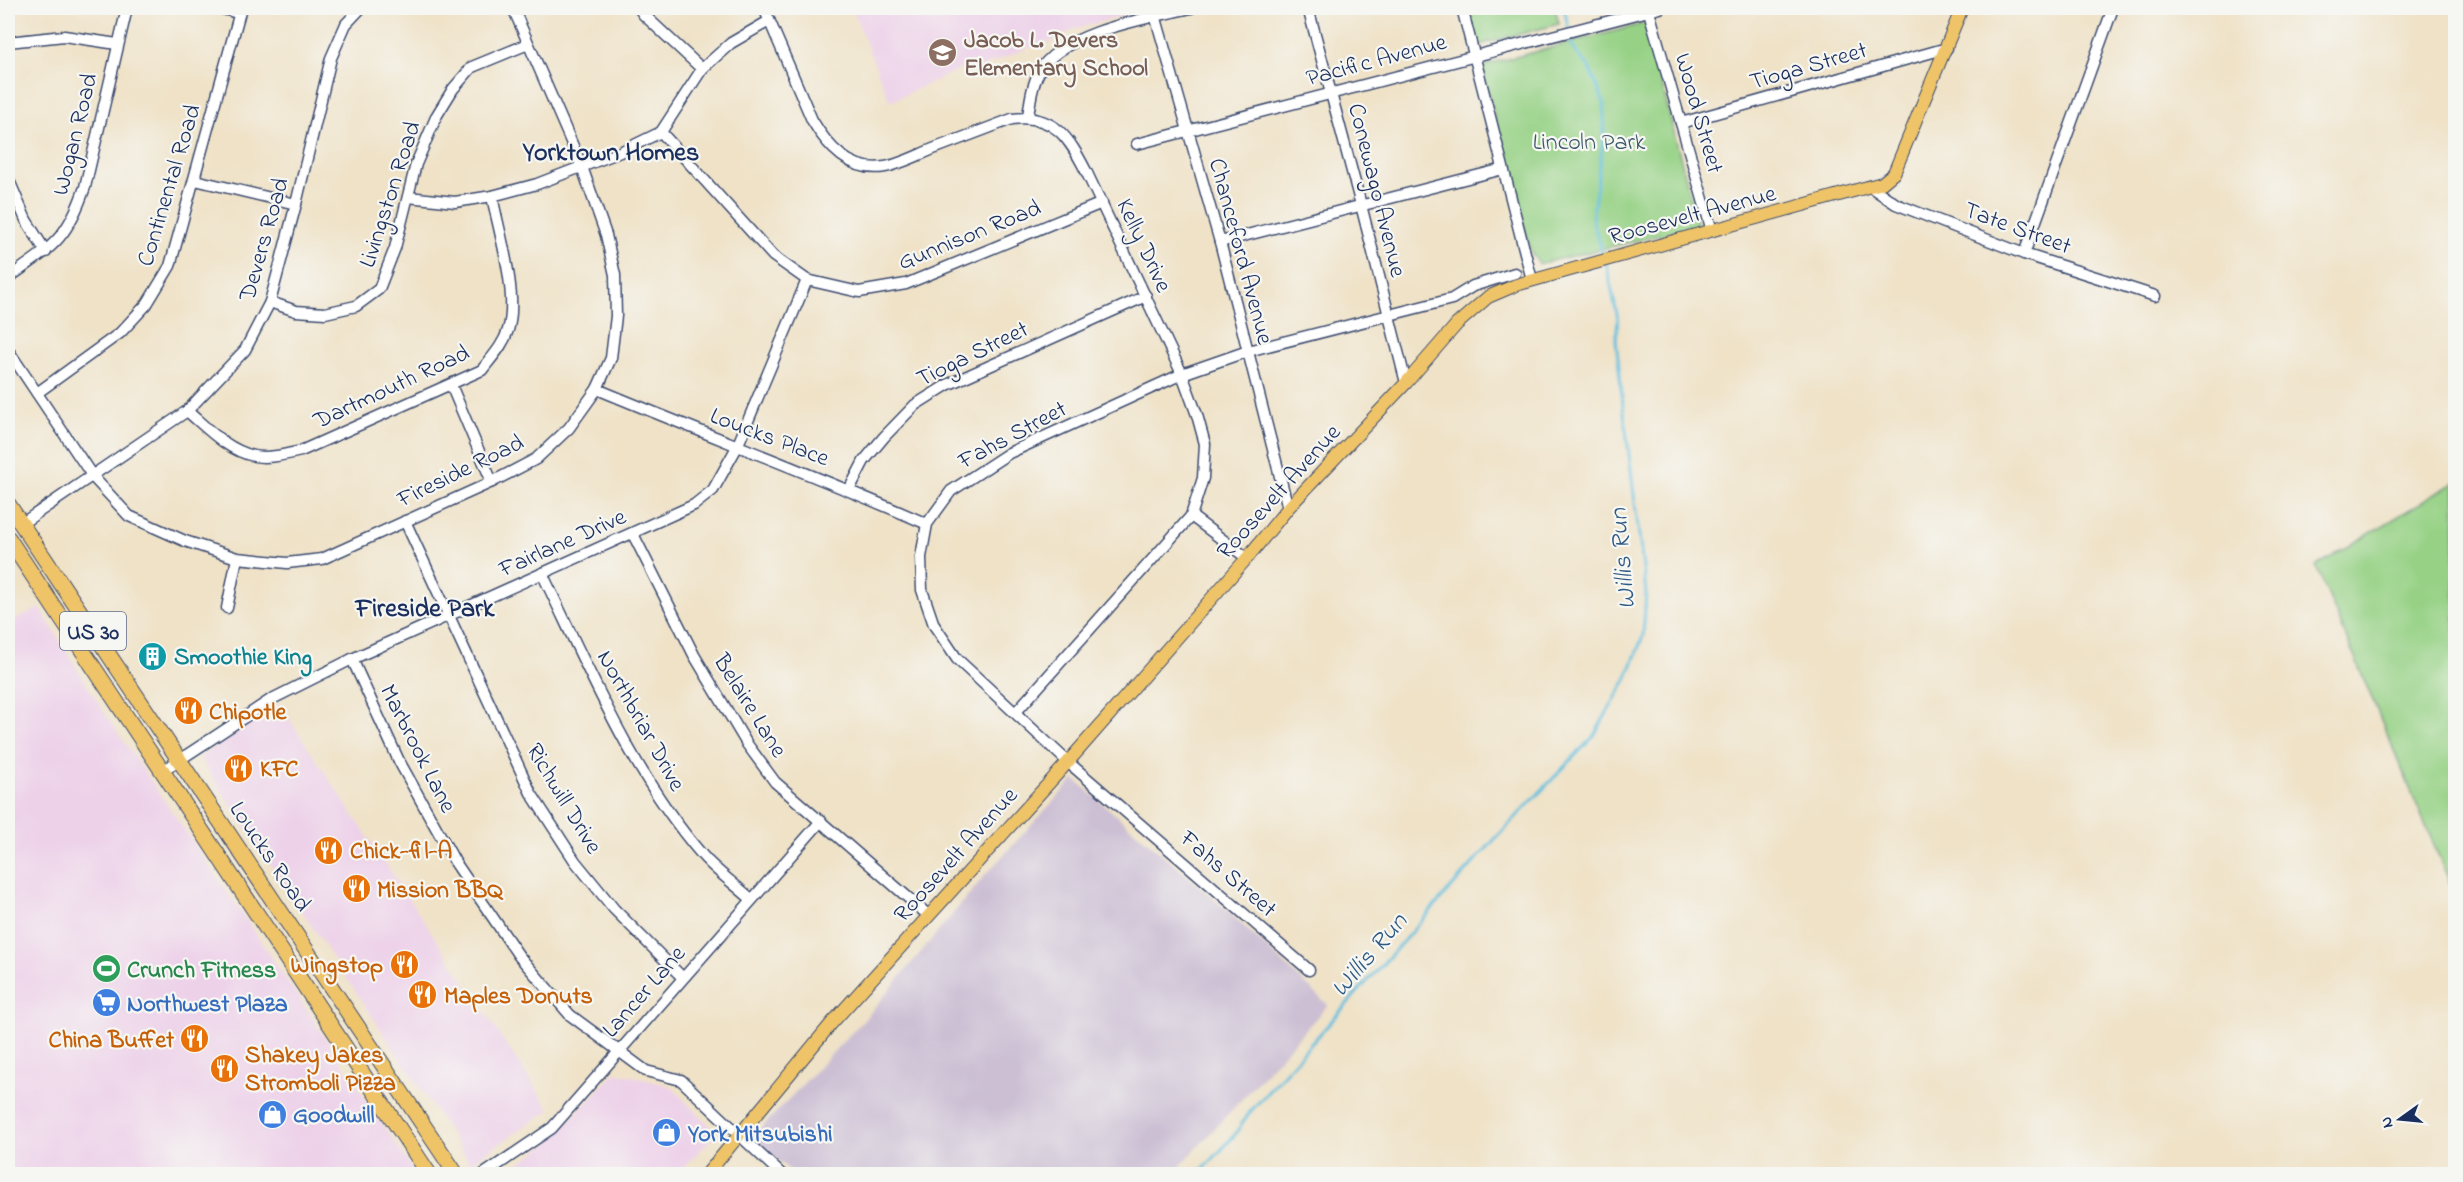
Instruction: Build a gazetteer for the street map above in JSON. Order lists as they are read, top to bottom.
{
  "streets": {
    "highway": ["US 30", "Loucks Road"],
    "main road": ["Roosevelt Avenue"],
    "street": [
      "Pacific Avenue",
      "Tioga Street",
      "Wood Street",
      "Wogan Road",
      "Continental Road",
      "Conewago Avenue",
      "Livingston Road",
      "Tate Street",
      "Gunnison Road",
      "Devers Road",
      "Kelly Drive",
      "Chanceford Avenue",
      "Dartmouth Road",
      "Fahs Street",
      "Loucks Place",
      "Fireside Road",
      "Fairlane Drive",
      "Belaire Lane",
      "Northbriar Drive",
      "Marbrook Lane",
      "Richwill Drive",
      "Lancer Lane"
    ]
  },
  "crossings": [
    ["Pacific Avenue", "Wood Street"],
    ["Pacific Avenue", "Conewago Avenue"],
    ["Pacific Avenue", "Chanceford Avenue"],
    ["Tioga Street", "Wood Street"],
    ["Tioga Street", "Roosevelt Avenue"],
    ["Tioga Street", "Kelly Drive"],
    ["Tioga Street", "Loucks Place"],
    ["Wood Street", "Roosevelt Avenue"],
    ["Continental Road", "Fireside Road"],
    ["Conewago Avenue", "Roosevelt Avenue"],
    ["Conewago Avenue", "Fahs Street"],
    ["Livingston Road", "Devers Road"],
    ["Livingston Road", "Fireside Road"],
    ["Roosevelt Avenue", "Tate Street"],
    ["Roosevelt Avenue", "Chanceford Avenue"],
    ["Roosevelt Avenue", "Fahs Street"],
    ["Roosevelt Avenue", "Belaire Lane"],
    ["Roosevelt Avenue", "Marbrook Lane"],
    ["Gunnison Road", "Kelly Drive"],
    ["Gunnison Road", "Fairlane Drive"],
    ["Devers Road", "Dartmouth Road"],
    ["Devers Road", "Fireside Road"],
    ["Devers Road", "Loucks Road"],
    ["Kelly Drive", "Fahs Street"],
    ["Chanceford Avenue", "Fahs Street"],
    ["Fahs Street", "Loucks Place"],
    ["Loucks Place", "Fireside Road"],
    ["Loucks Place", "Fairlane Drive"],
    ["Fireside Road", "Richwill Drive"],
    ["Fairlane Drive", "Belaire Lane"],
    ["Fairlane Drive", "Northbriar Drive"],
    ["Fairlane Drive", "Marbrook Lane"],
    ["Fairlane Drive", "Richwill Drive"],
    ["Fairlane Drive", "Loucks Road"],
    ["Belaire Lane", "Lancer Lane"],
    ["Northbriar Drive", "Lancer Lane"],
    ["Marbrook Lane", "Lancer Lane"],
    ["Richwill Drive", "Lancer Lane"]
  ],
  "districts": ["Yorktown Homes", "Fireside Park"],
  "water": ["Willis Run"],
  "parks": ["Lincoln Park"],
  "places": {
    "school or university": ["Jacob L. Devers Elementary School"],
    "building": ["Smoothie King"],
    "restaurant": [
      "Chipotle",
      "KFC",
      "Chick-fil-A",
      "Mission BBQ",
      "Wingstop",
      "Maples Donuts",
      "China Buffet",
      "Shakey Jakes Stromboli Pizza"
    ],
    "sports": ["Crunch Fitness"],
    "supermarket": ["Northwest Plaza"],
    "shop": ["Goodwill", "York Mitsubishi"]
  },
  "north": "left"
}
